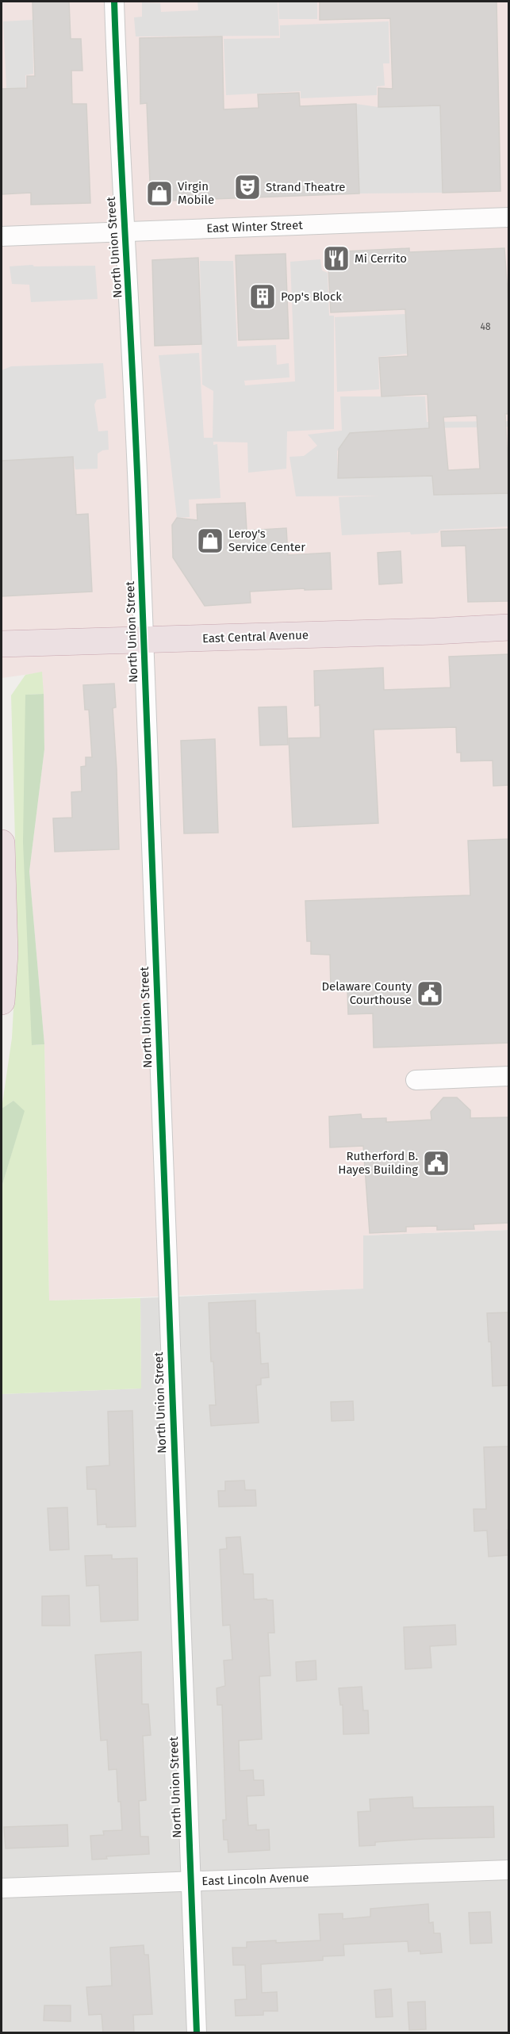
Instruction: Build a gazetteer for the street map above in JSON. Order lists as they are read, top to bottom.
{
  "streets": {
    "highway": ["East Central Avenue"],
    "street": ["East Winter Street", "North Union Street", "East Lincoln Avenue"]
  },
  "crossings": [
    ["East Winter Street", "North Union Street"],
    ["North Union Street", "East Central Avenue"],
    ["North Union Street", "East Lincoln Avenue"]
  ],
  "places": {
    "theatre": ["Strand Theatre"],
    "shop": ["Virgin Mobile", "Leroy's Service Center"],
    "restaurant": ["Mi Cerrito"],
    "building": ["Pop's Block"],
    "public building": ["Delaware County Courthouse", "Rutherford B. Hayes Building"]
  },
  "house_numbers": ["48"]
}
